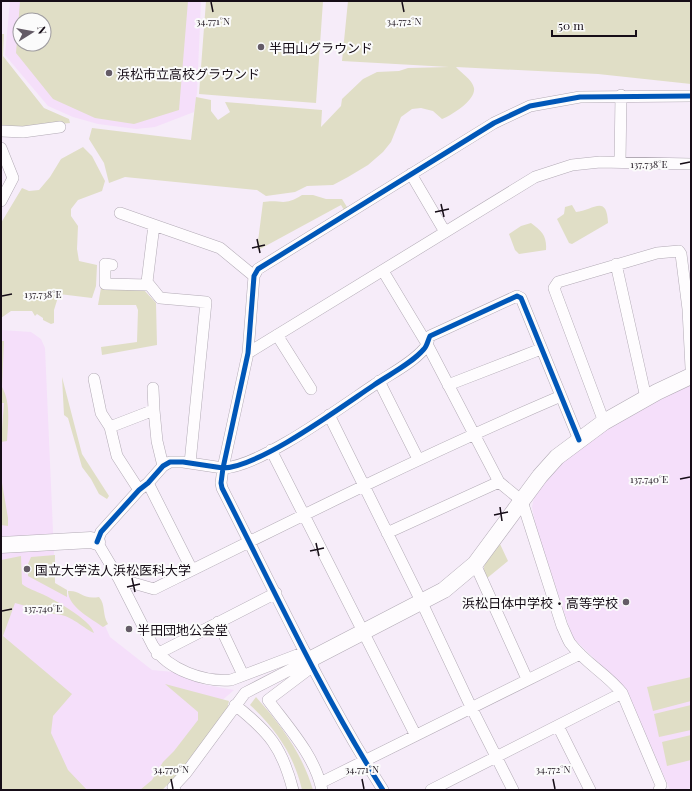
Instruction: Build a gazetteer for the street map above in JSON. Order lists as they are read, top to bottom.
{
  "places": [
    "半田山グラウンド",
    "浜松市立高校グラウンド",
    "国立大学法人浜松医科大学",
    "浜松日体中学校・高等学校",
    "半田団地公会堂"
  ],
  "scale_bar": "50 m",
  "north": "right",
  "coordinates": [
    "34.771°N",
    "34.772°N",
    "137.738°E",
    "137.740°E",
    "34.770°N"
  ]
}
